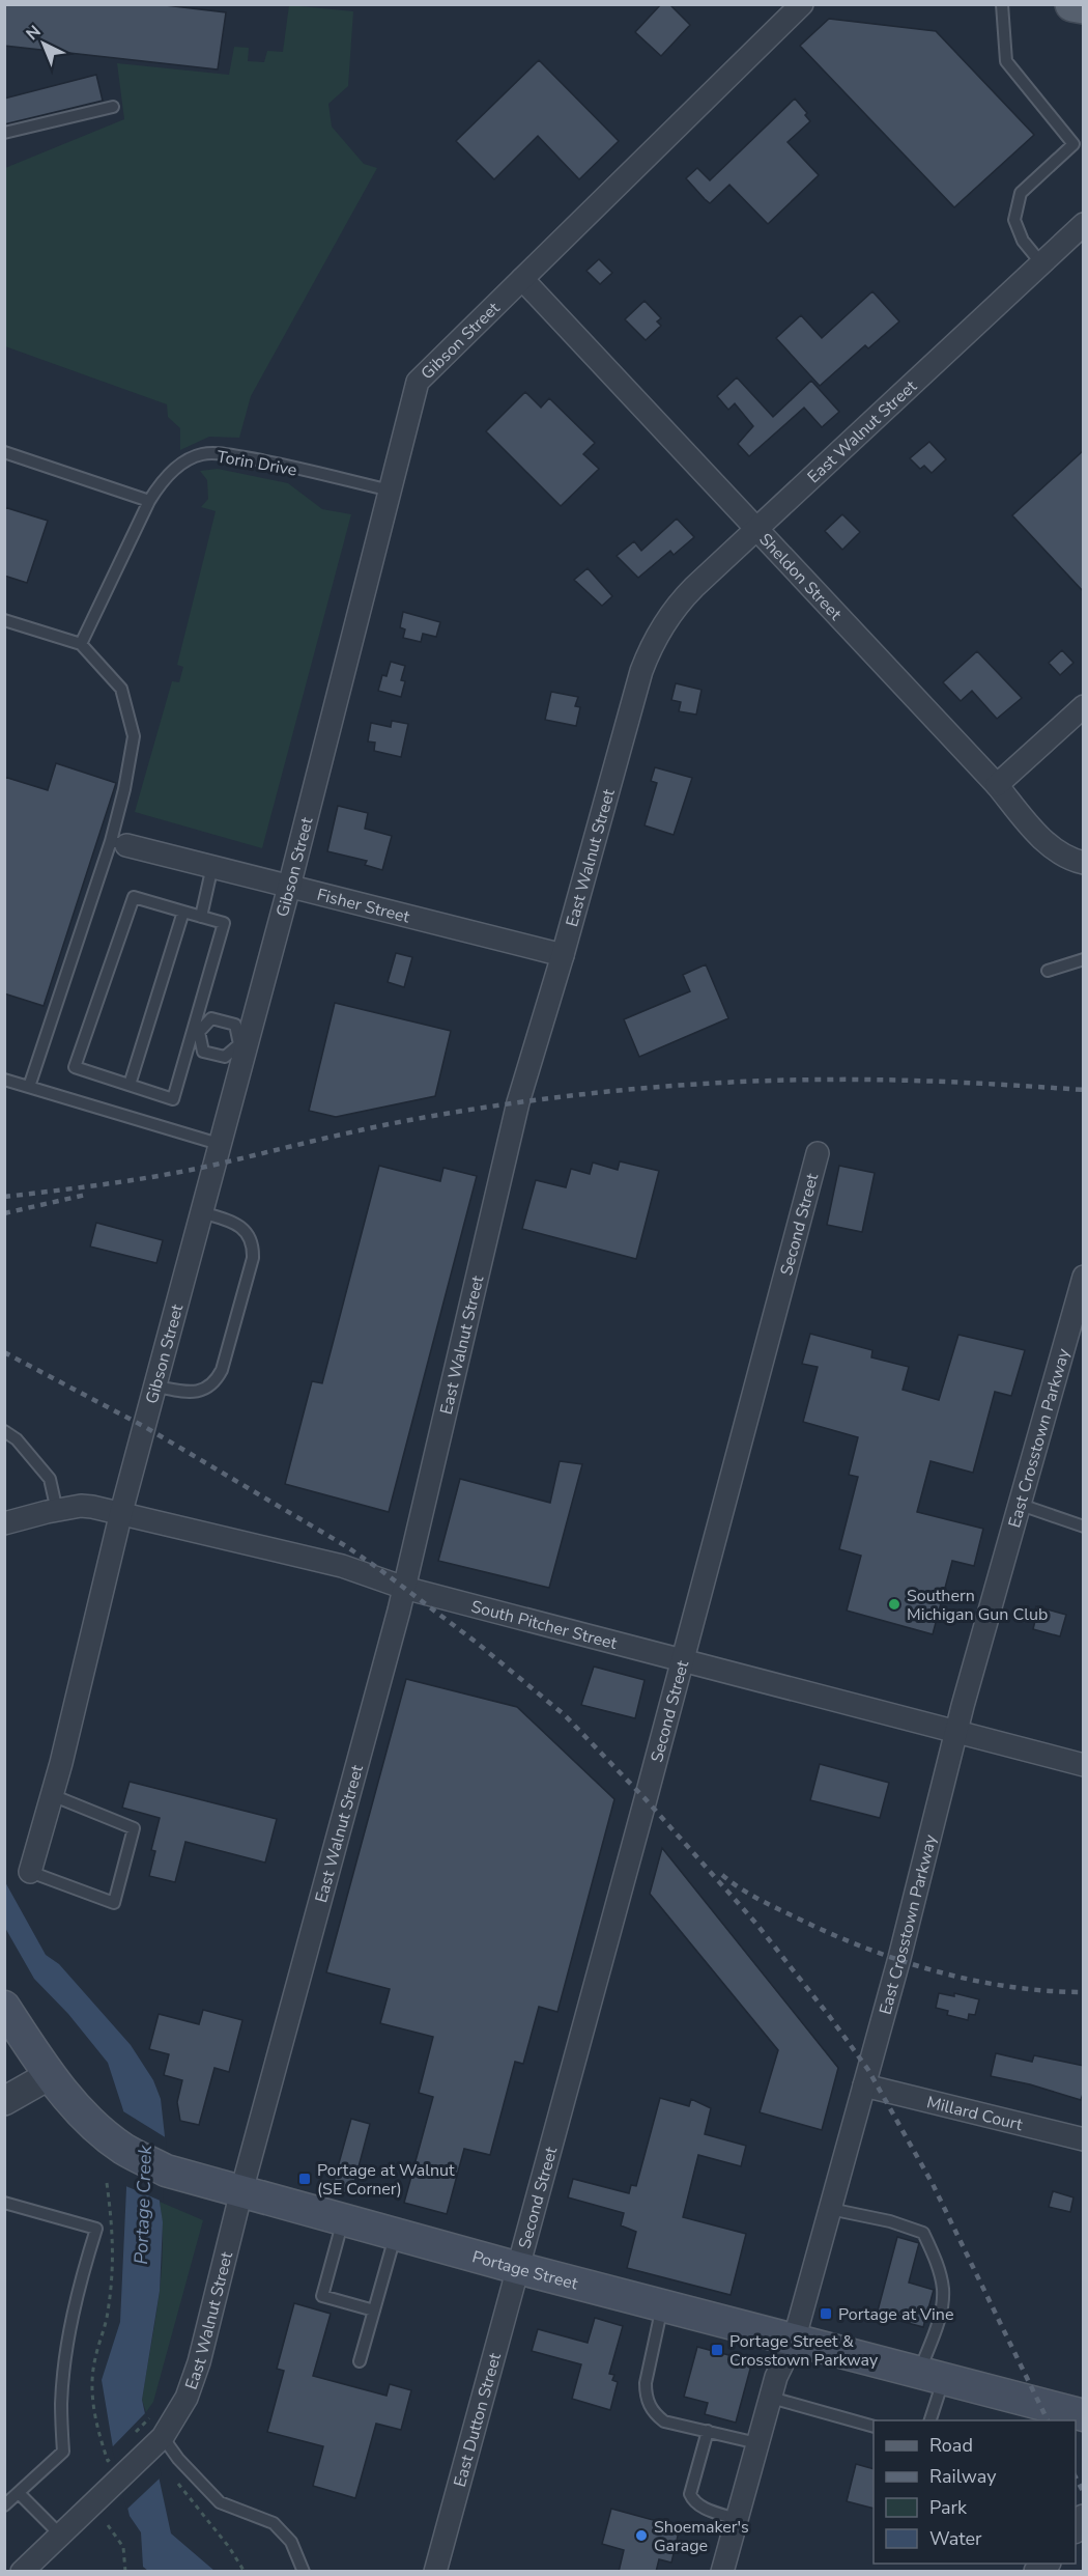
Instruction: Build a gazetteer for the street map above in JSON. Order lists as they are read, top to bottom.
{
  "streets": {
    "main road": ["Portage Street"],
    "street": [
      "Gibson Street",
      "East Walnut Street",
      "Sheldon Street",
      "Fisher Street",
      "Second Street",
      "East Crosstown Parkway",
      "South Pitcher Street",
      "Millard Court",
      "East Dutton Street"
    ],
    "lane": ["Torin Drive"]
  },
  "crossings": [
    ["Gibson Street", "Torin Drive"],
    ["Gibson Street", "Sheldon Street"],
    ["Gibson Street", "Fisher Street"],
    ["Gibson Street", "South Pitcher Street"],
    ["East Walnut Street", "Sheldon Street"],
    ["East Walnut Street", "Fisher Street"],
    ["East Walnut Street", "South Pitcher Street"],
    ["East Walnut Street", "Portage Street"],
    ["Second Street", "South Pitcher Street"],
    ["Second Street", "Portage Street"],
    ["Second Street", "East Dutton Street"],
    ["East Crosstown Parkway", "South Pitcher Street"],
    ["East Crosstown Parkway", "Millard Court"],
    ["East Crosstown Parkway", "Portage Street"],
    ["Portage Street", "East Dutton Street"]
  ],
  "water": ["Portage Creek"],
  "places": {
    "other": ["Southern Michigan Gun Club", "Shoemaker's Garage"],
    "transit": ["Portage at Walnut (SE Corner)", "Portage at Vine", "Portage Street & Crosstown Parkway"]
  },
  "legend": [
    "Road",
    "Railway",
    "Park",
    "Water"
  ],
  "north": "top left"
}
